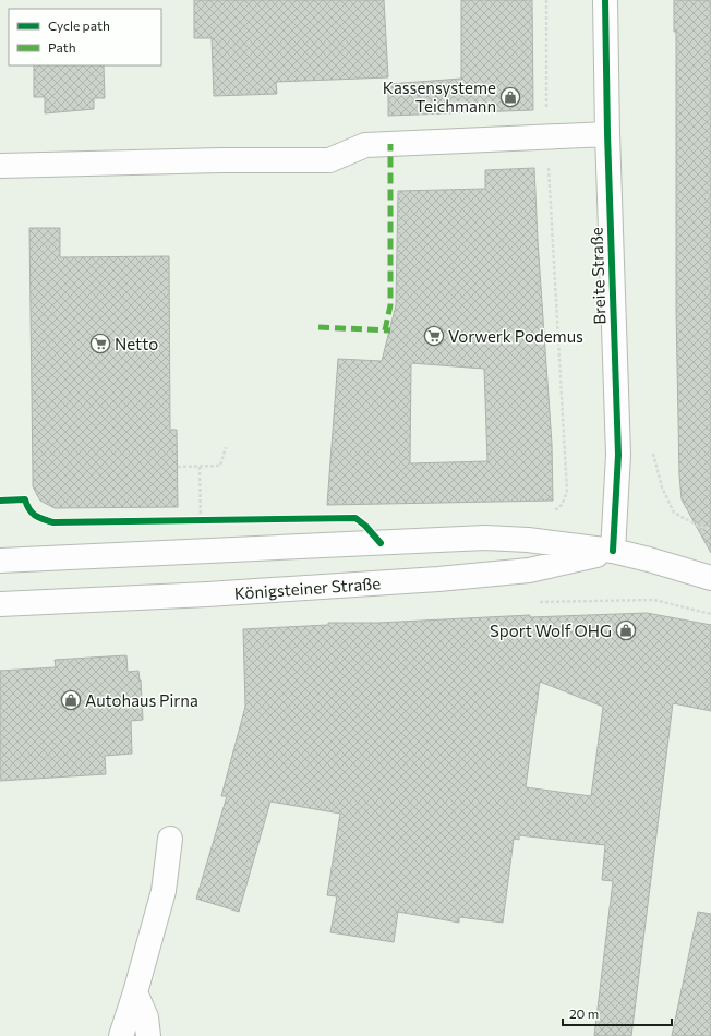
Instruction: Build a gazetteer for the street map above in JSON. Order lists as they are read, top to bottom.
{
  "streets": {
    "main road": ["Breite Straße", "Königsteiner Straße"]
  },
  "crossings": [
    ["Breite Straße", "Königsteiner Straße"]
  ],
  "places": {
    "shop": ["Kassensysteme Teichmann", "Sport Wolf OHG", "Autohaus Pirna"],
    "supermarket": ["Vorwerk Podemus", "Netto"]
  },
  "legend": ["Cycle path", "Path"],
  "scale_bar": "20 m"
}
